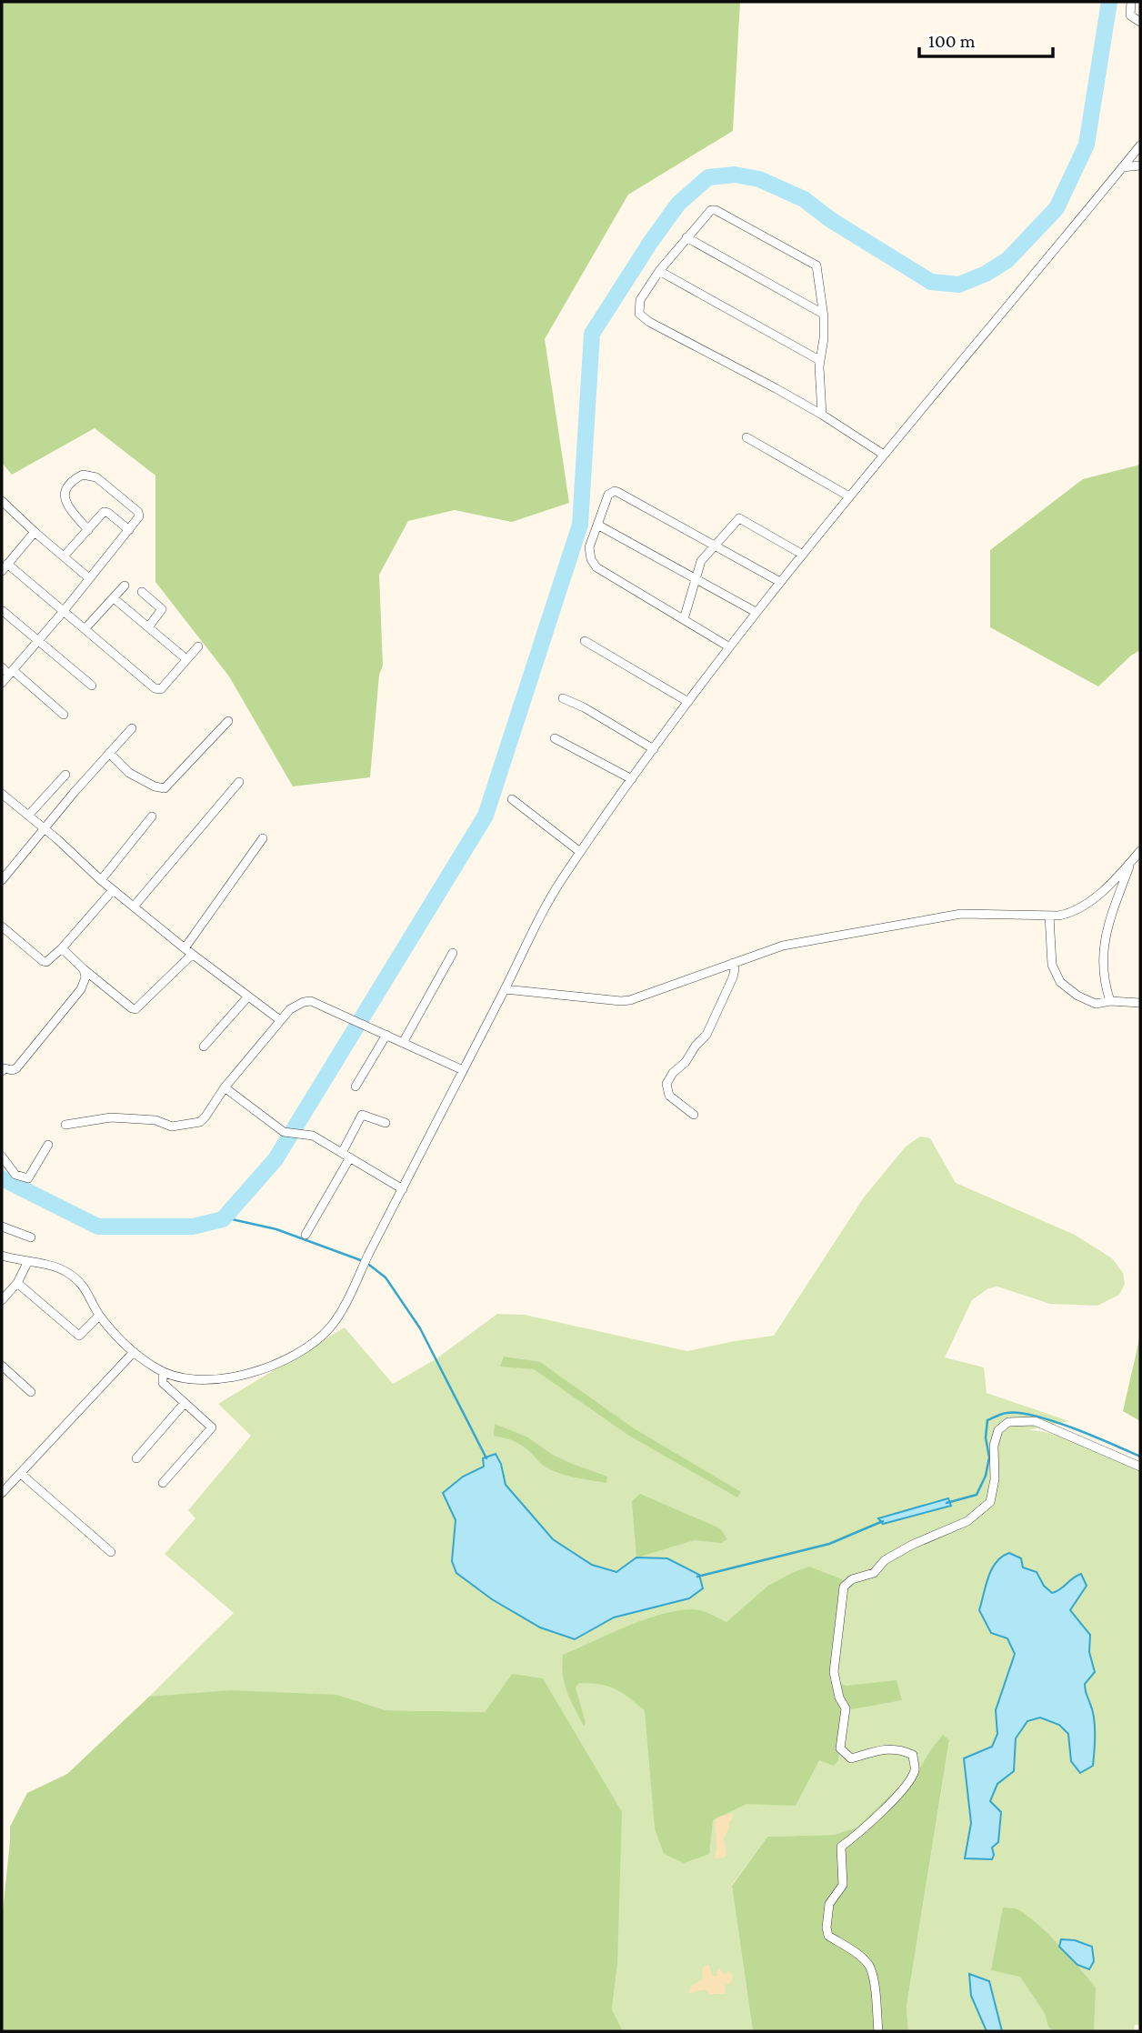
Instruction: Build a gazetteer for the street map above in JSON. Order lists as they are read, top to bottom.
{
  "scale_bar": "100 m"
}
